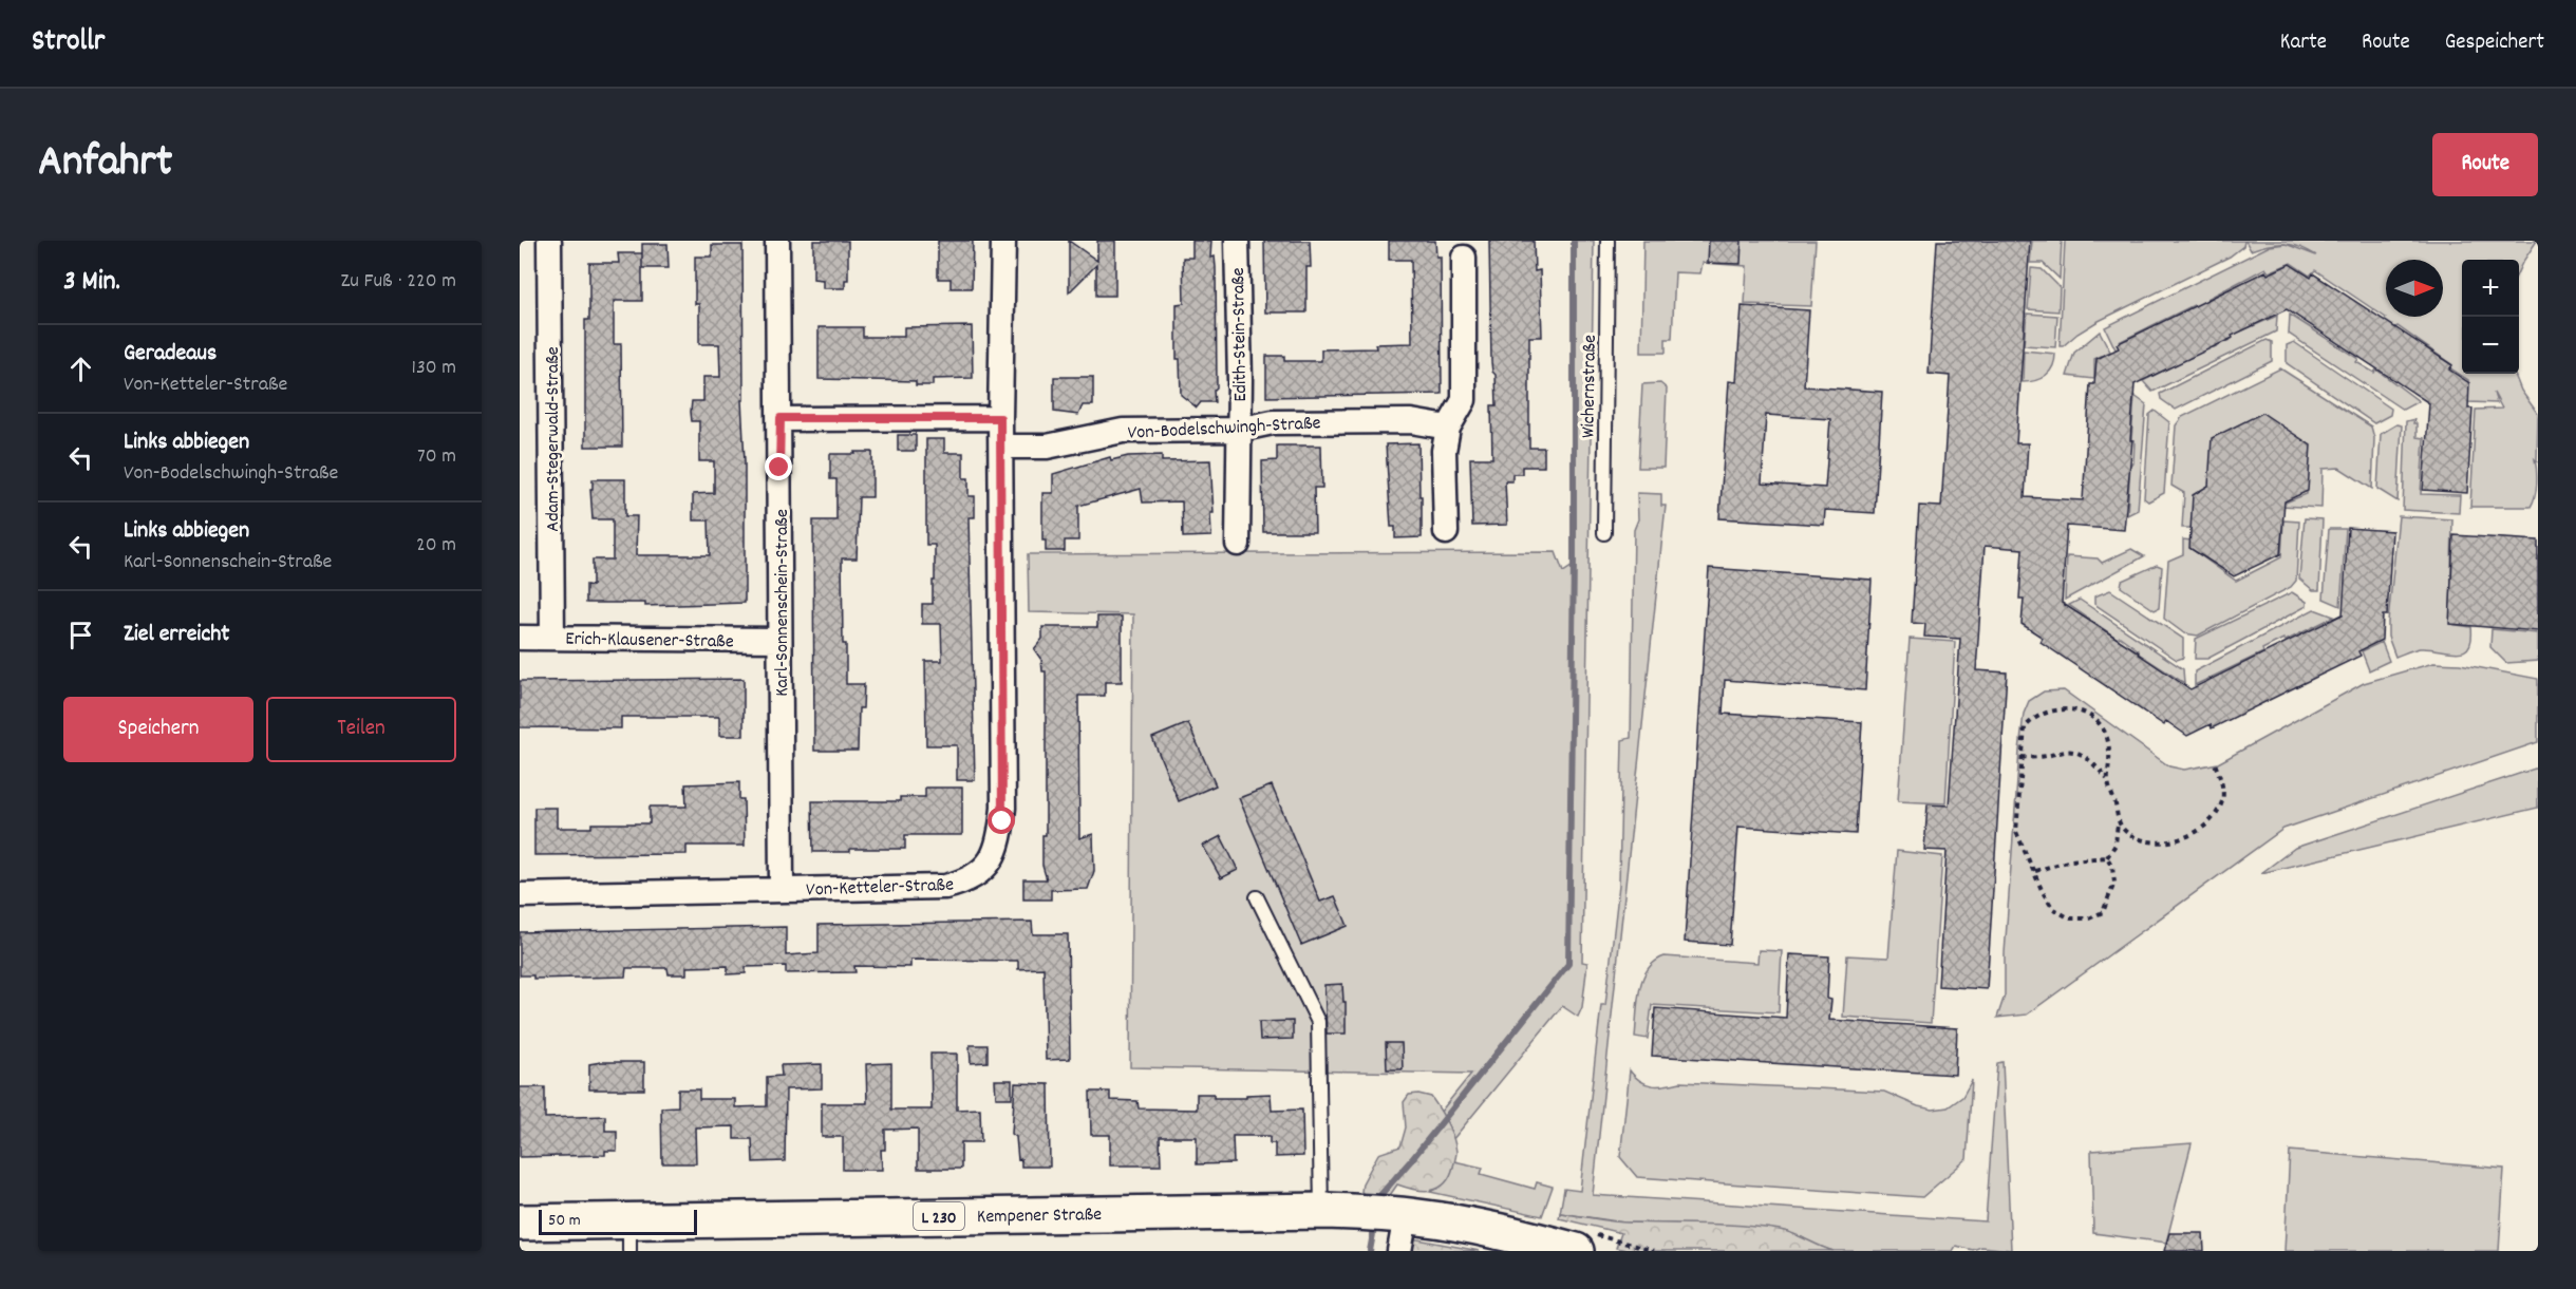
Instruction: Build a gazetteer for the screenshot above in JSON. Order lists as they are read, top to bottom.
{
  "streets": {
    "main road": ["Kempener Straße", "L 230"],
    "street": [
      "Edith-Stein-Straße",
      "Von-Bodelschwingh-Straße",
      "Adam-Stegerwald-Straße",
      "Karl-Sonnenschein-Straße",
      "Erich-Klausener-Straße",
      "Von-Ketteler-Straße"
    ],
    "lane": ["Wichernstraße"]
  },
  "crossings": [
    ["Edith-Stein-Straße", "Von-Bodelschwingh-Straße"],
    ["Von-Bodelschwingh-Straße", "Von-Ketteler-Straße"],
    ["Adam-Stegerwald-Straße", "Erich-Klausener-Straße"],
    ["Karl-Sonnenschein-Straße", "Erich-Klausener-Straße"],
    ["Karl-Sonnenschein-Straße", "Von-Ketteler-Straße"]
  ],
  "scale_bar": "50 m",
  "north": "right",
  "page": {
    "header": "Strollr",
    "nav": ["Karte", "Route", "Gespeichert"],
    "title": "Anfahrt",
    "buttons": [
      "Route",
      ["Speichern", "Teilen"]
    ],
    "heading": ["3 Min.", "Zu Fuß · 220 m"],
    "map_buttons": ["+", "−"],
    "list": [
      ["Geradeaus", "Von-Ketteler-Straße", "130 m"],
      ["Links abbiegen", "Von-Bodelschwingh-Straße", "70 m"],
      ["Links abbiegen", "Karl-Sonnenschein-Straße", "20 m"],
      "Ziel erreicht"
    ],
    "scale": "50 m"
  }
}
